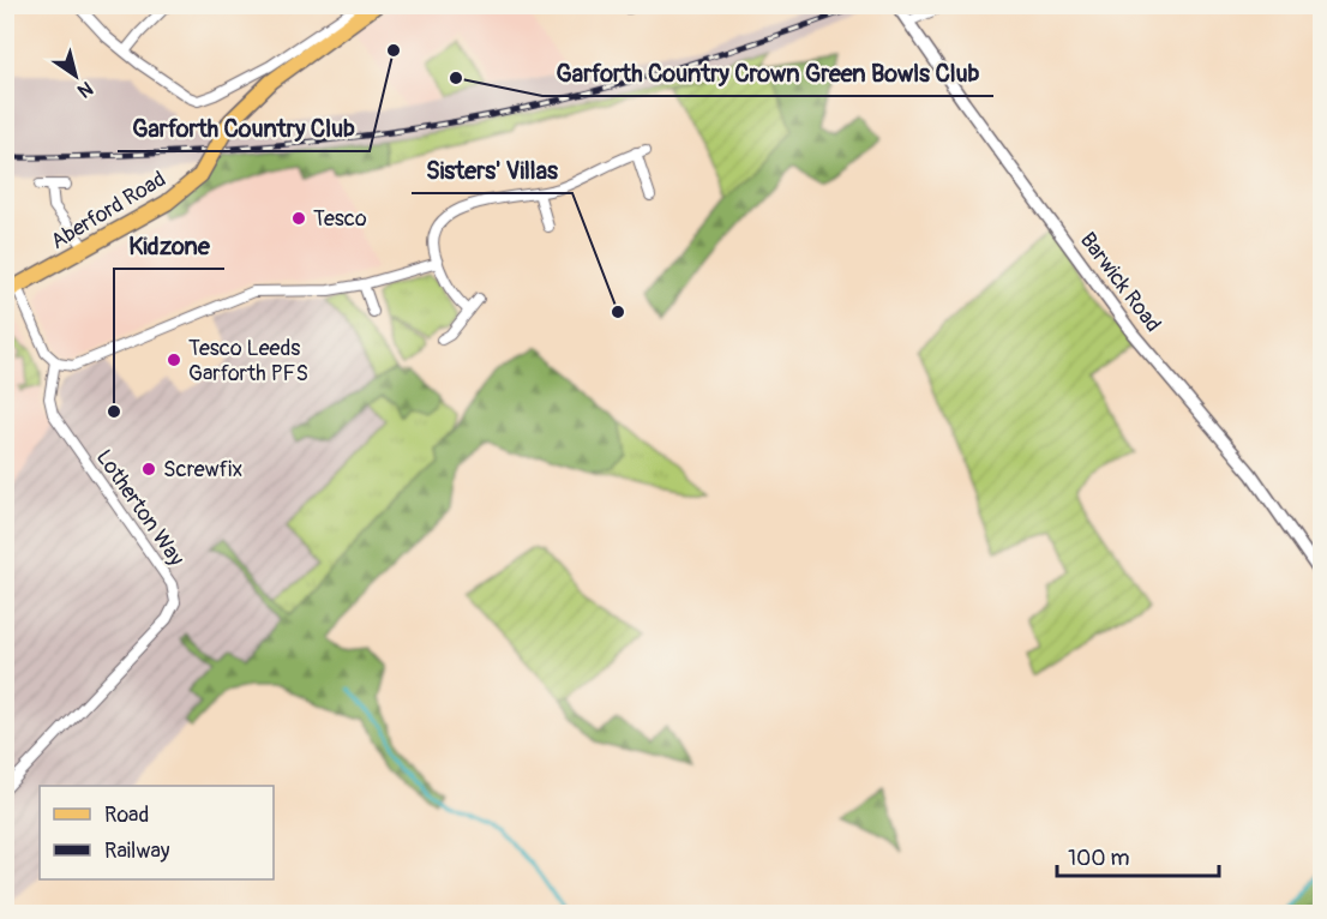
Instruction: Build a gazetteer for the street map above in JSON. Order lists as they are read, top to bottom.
{
  "streets": {
    "main road": ["Aberford Road"],
    "street": ["Barwick Road", "Lotherton Way"]
  },
  "places": [
    "Garforth Country Club",
    "Garforth Country Crown Green Bowls Club",
    "Tesco",
    "Sisters' Villas",
    "Tesco Leeds Garforth PFS",
    "Kidzone",
    "Screwfix"
  ],
  "legend": ["Road", "Railway"],
  "scale_bar": "100 m",
  "north": "bottom right"
}
